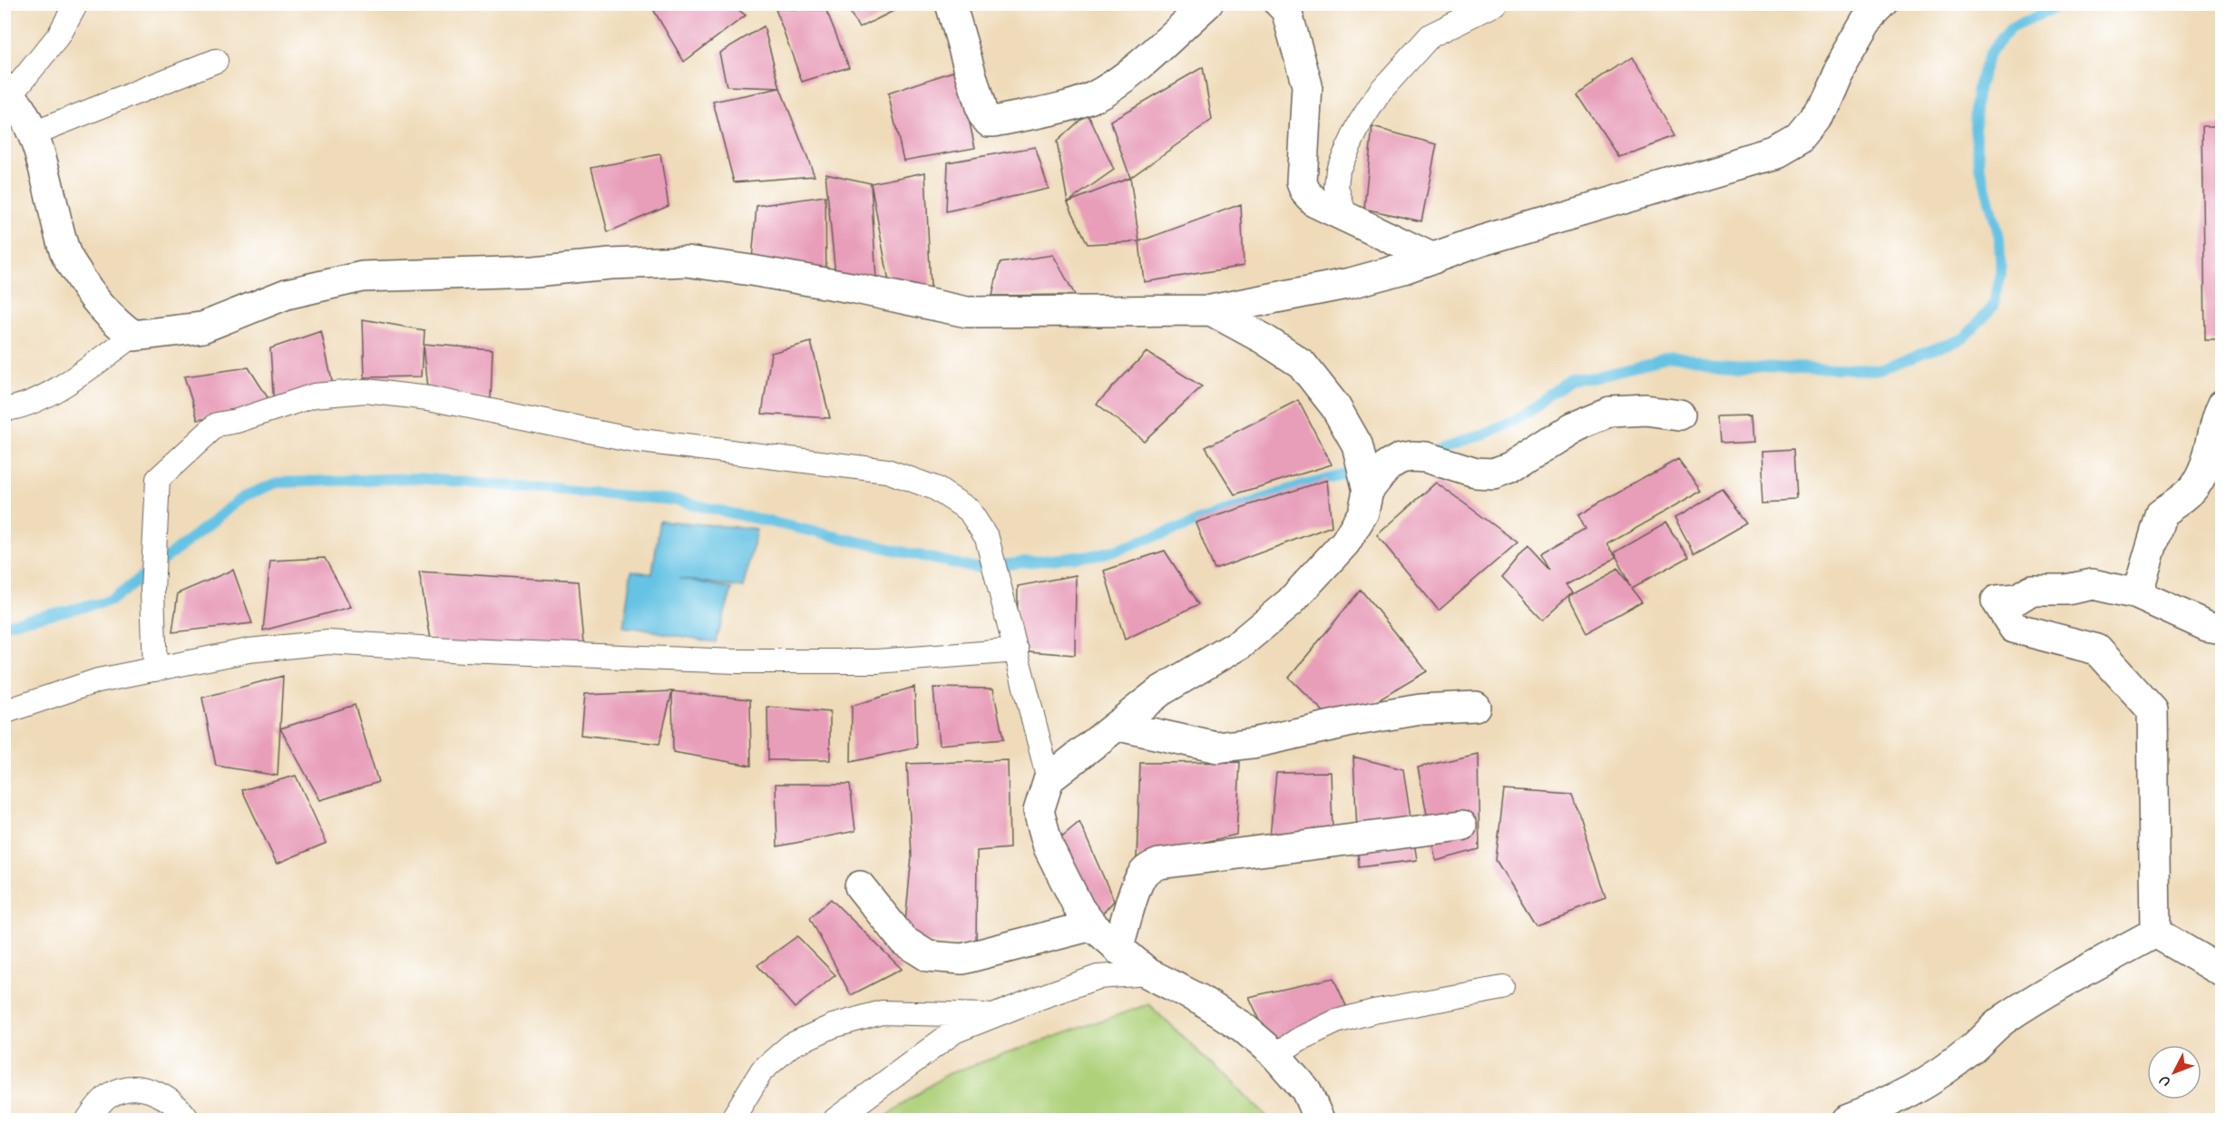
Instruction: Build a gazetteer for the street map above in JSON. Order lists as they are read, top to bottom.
{
  "north": "bottom left"
}
